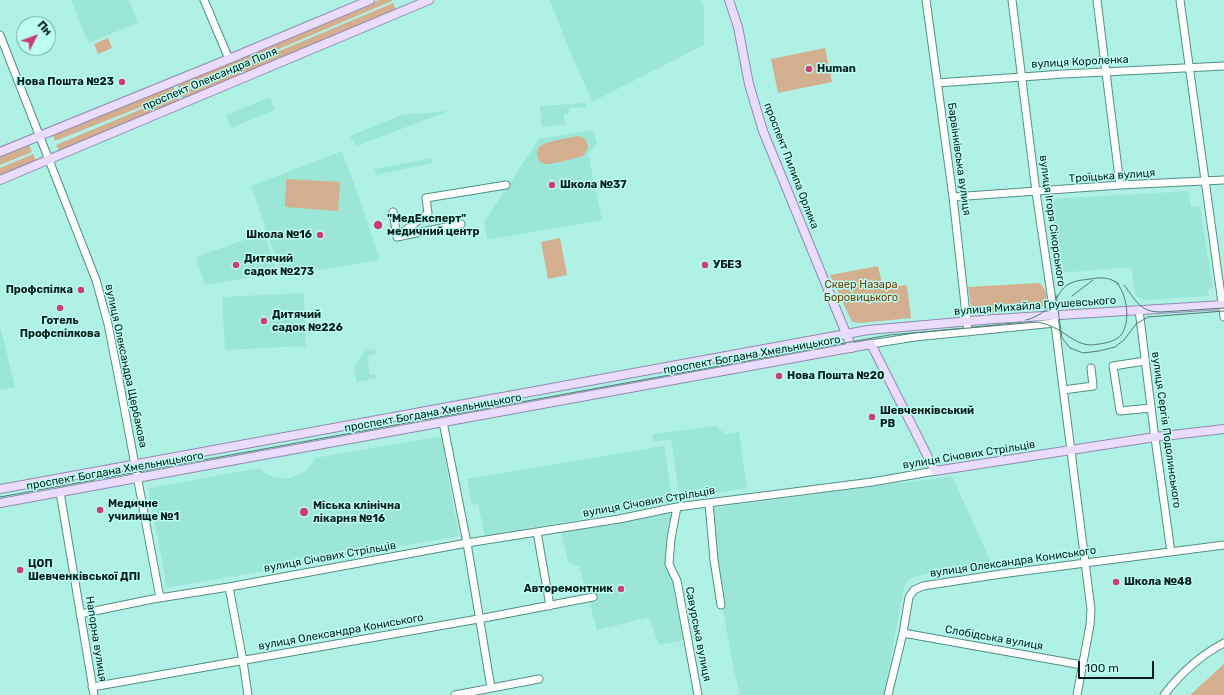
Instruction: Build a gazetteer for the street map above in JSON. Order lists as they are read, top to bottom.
{
  "streets": {
    "main road": [
      "проспект Олександра Поля",
      "проспект Пилипа Орлика",
      "вулиця Михайла Грушевського",
      "проспект Богдана Хмельницького",
      "вулиця Січових Стрільців"
    ],
    "street": [
      "вулиця Короленка",
      "Барвінківська вулиця",
      "Троїцька вулиця",
      "вулиця Ігоря Сікорського",
      "вулиця Олександра Щербакова",
      "вулиця Сергія Подолинського",
      "вулиця Олександра Кониського",
      "Савурська вулиця",
      "Слобідська вулиця",
      "Напорна вулиця"
    ]
  },
  "crossings": [
    ["вулиця Короленка", "Барвінківська вулиця"],
    ["вулиця Короленка", "вулиця Ігоря Сікорського"],
    ["проспект Олександра Поля", "вулиця Олександра Щербакова"],
    ["Барвінківська вулиця", "Троїцька вулиця"],
    ["Барвінківська вулиця", "вулиця Михайла Грушевського"],
    ["проспект Пилипа Орлика", "вулиця Михайла Грушевського"],
    ["проспект Пилипа Орлика", "проспект Богдана Хмельницького"],
    ["Троїцька вулиця", "вулиця Ігоря Сікорського"],
    ["вулиця Ігоря Сікорського", "вулиця Михайла Грушевського"],
    ["вулиця Ігоря Сікорського", "вулиця Січових Стрільців"],
    ["вулиця Ігоря Сікорського", "вулиця Олександра Кониського"],
    ["вулиця Ігоря Сікорського", "Слобідська вулиця"],
    ["вулиця Михайла Грушевського", "проспект Богдана Хмельницького"],
    ["вулиця Михайла Грушевського", "вулиця Сергія Подолинського"],
    ["проспект Богдана Хмельницького", "вулиця Олександра Щербакова"],
    ["проспект Богдана Хмельницького", "Напорна вулиця"],
    ["вулиця Олександра Щербакова", "вулиця Січових Стрільців"],
    ["вулиця Сергія Подолинського", "вулиця Січових Стрільців"],
    ["вулиця Сергія Подолинського", "вулиця Олександра Кониського"],
    ["вулиця Січових Стрільців", "Савурська вулиця"],
    ["вулиця Січових Стрільців", "Напорна вулиця"],
    ["вулиця Олександра Кониського", "Слобідська вулиця"],
    ["вулиця Олександра Кониського", "Напорна вулиця"]
  ],
  "parks": ["Сквер Назара Боровицького"],
  "places": [
    "Human",
    "Нова Пошта №23",
    "Школа №37",
    "\"МедЕксперт\" медичний центр",
    "Школа №16",
    "Дитячий садок №273",
    "УБЕЗ",
    "Профспілка",
    "Готель Профспілкова",
    "Дитячий садок №226",
    "Нова Пошта №20",
    "Шевченківський РВ",
    "Медичне училище №1",
    "Міська клінічна лікарня №16",
    "ЦОП Шевченківської ДПІ",
    "Школа №48",
    "Авторемонтник"
  ],
  "scale_bar": "100 m",
  "north": "top right"
}
